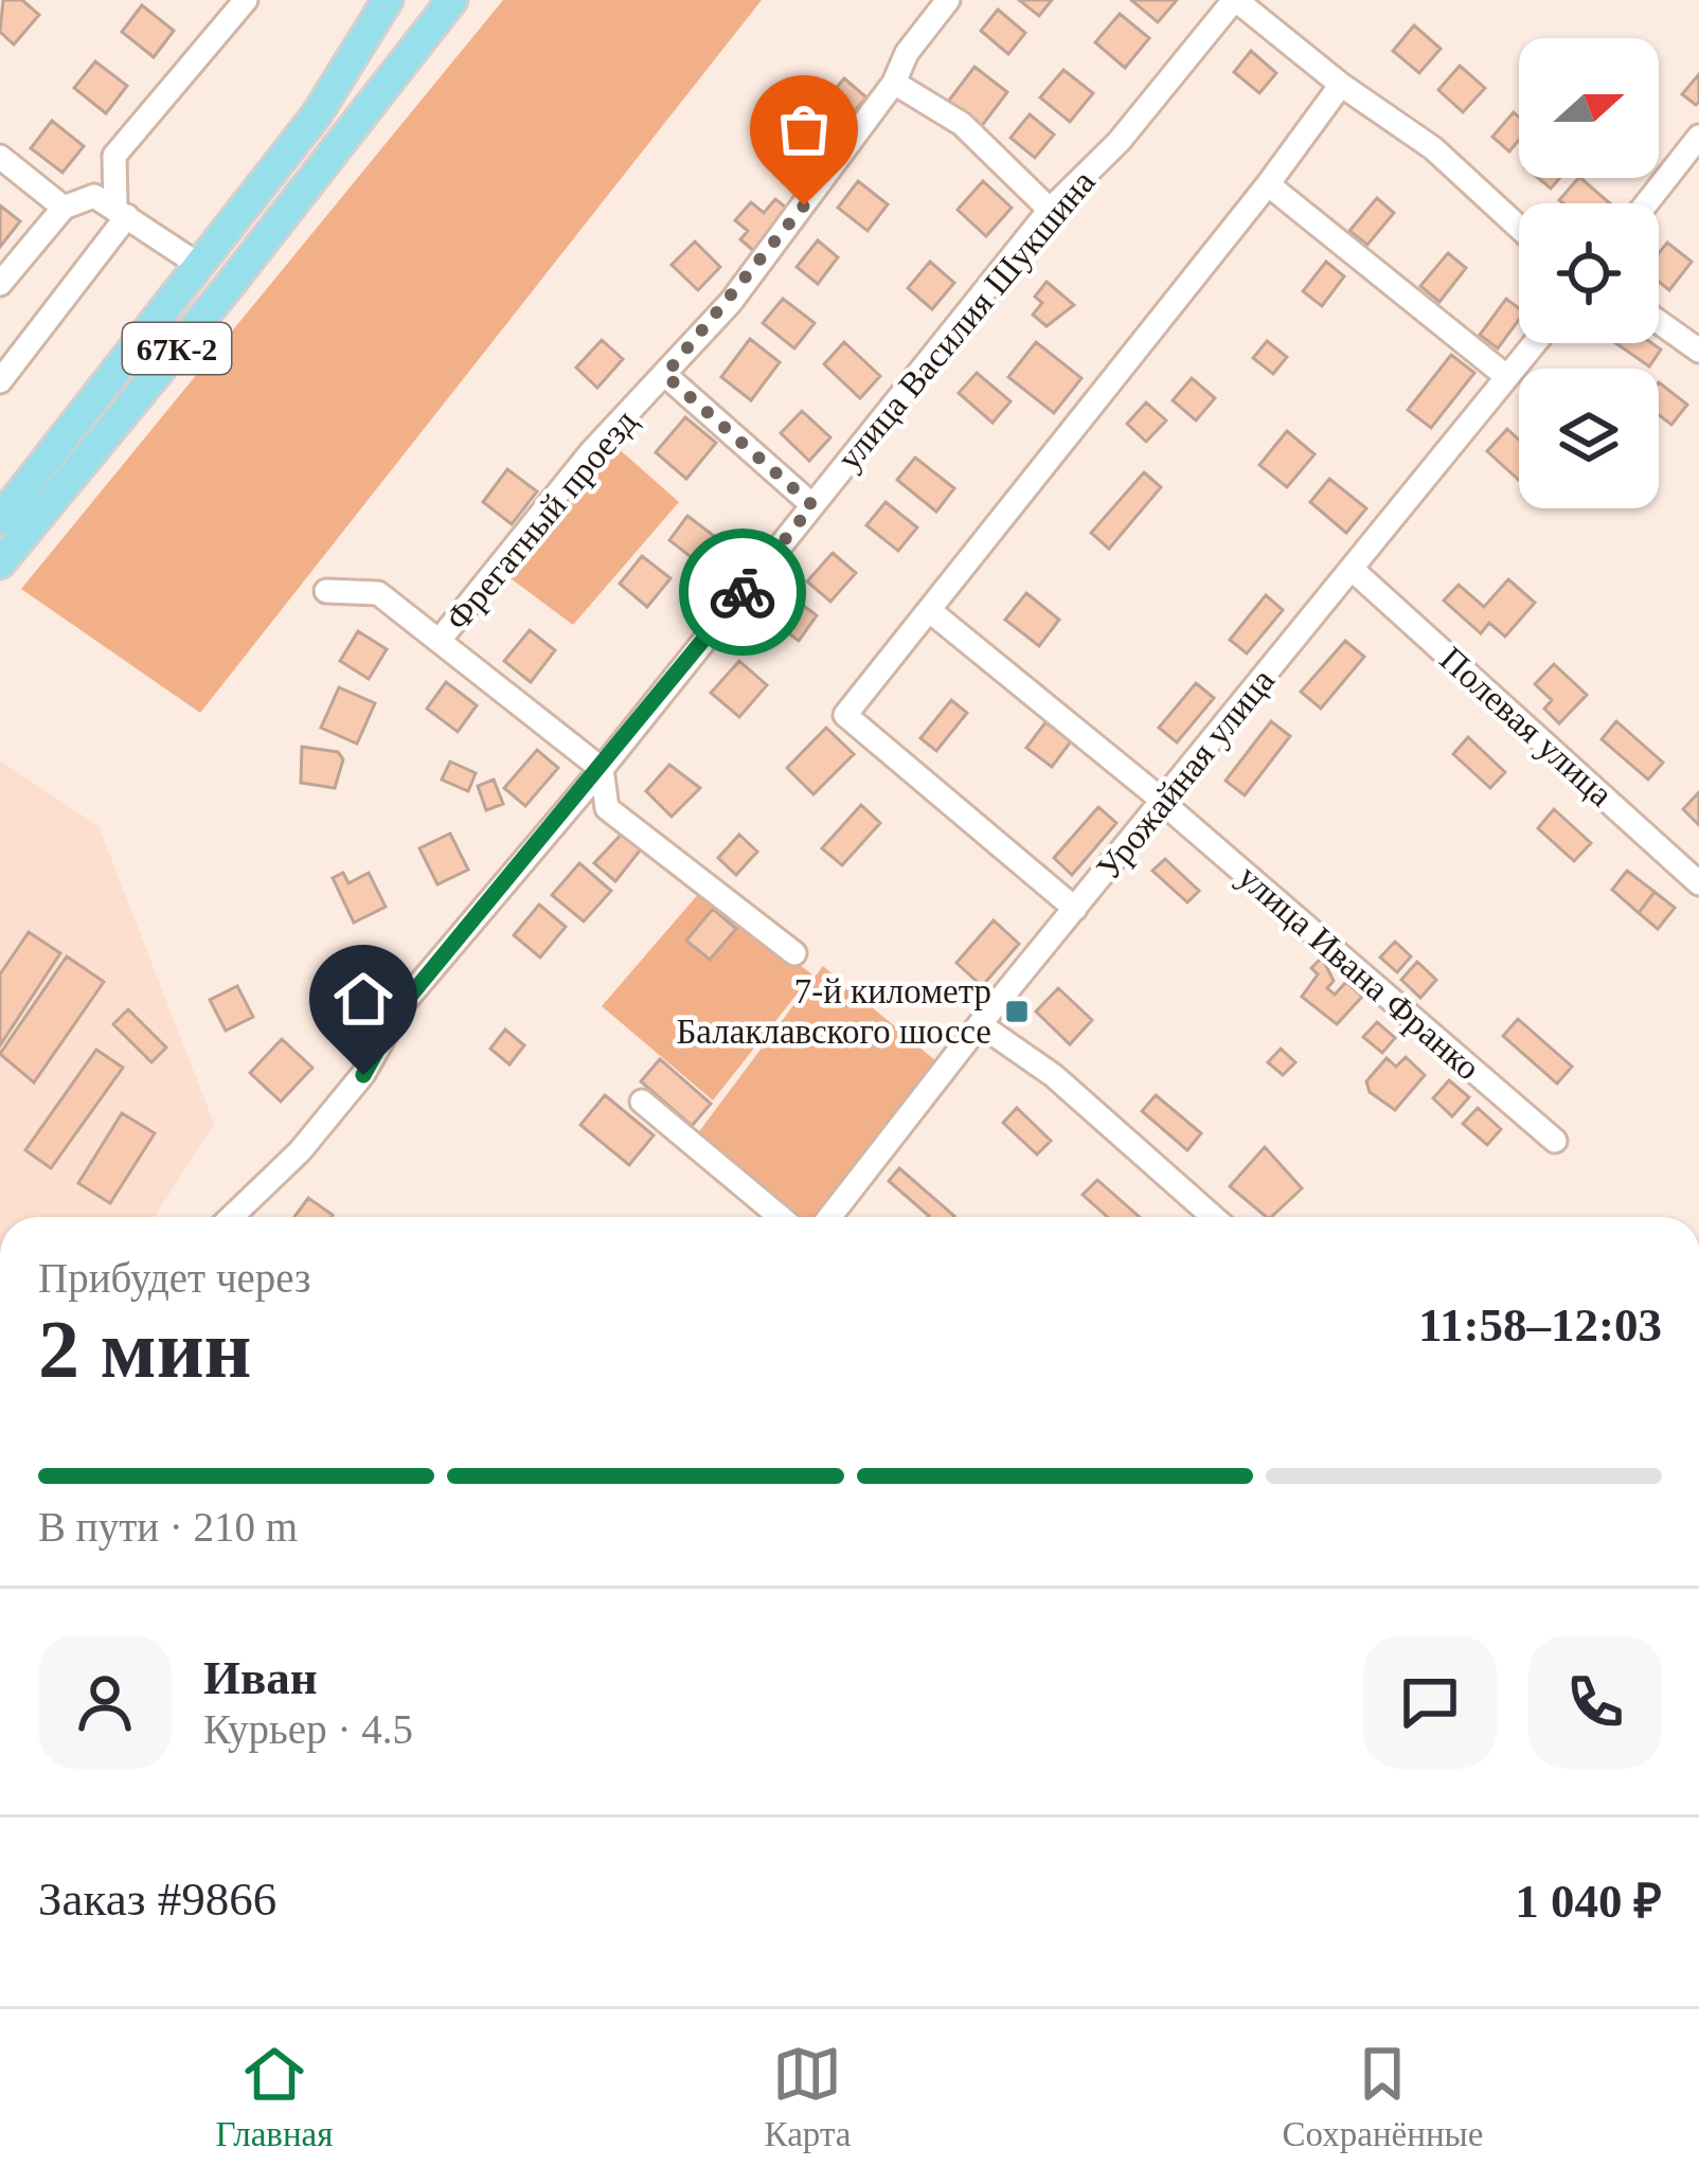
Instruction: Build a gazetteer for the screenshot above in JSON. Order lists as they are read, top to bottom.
{
  "streets": {
    "main road": ["67К-2"],
    "street": [
      "улица Василия Шукшина",
      "Фрегатный проезд",
      "Полевая улица",
      "Урожайная улица",
      "улица Ивана Франко"
    ]
  },
  "crossings": [
    ["Полевая улица", "Урожайная улица"],
    ["Урожайная улица", "улица Ивана Франко"]
  ],
  "places": {
    "transit": ["7-й километр Балаклавского шоссе"]
  },
  "north": "right",
  "page": {
    "heading": ["2 мин", "Прибудет через", "11:58–12:03"],
    "panel": [
      "Иван",
      "Курьер · 4.5",
      "Заказ #9866",
      "1 040 ₽"
    ],
    "bar": "В пути · 210 m",
    "tabs": ["Главная", "Карта", "Сохранённые"]
  }
}
